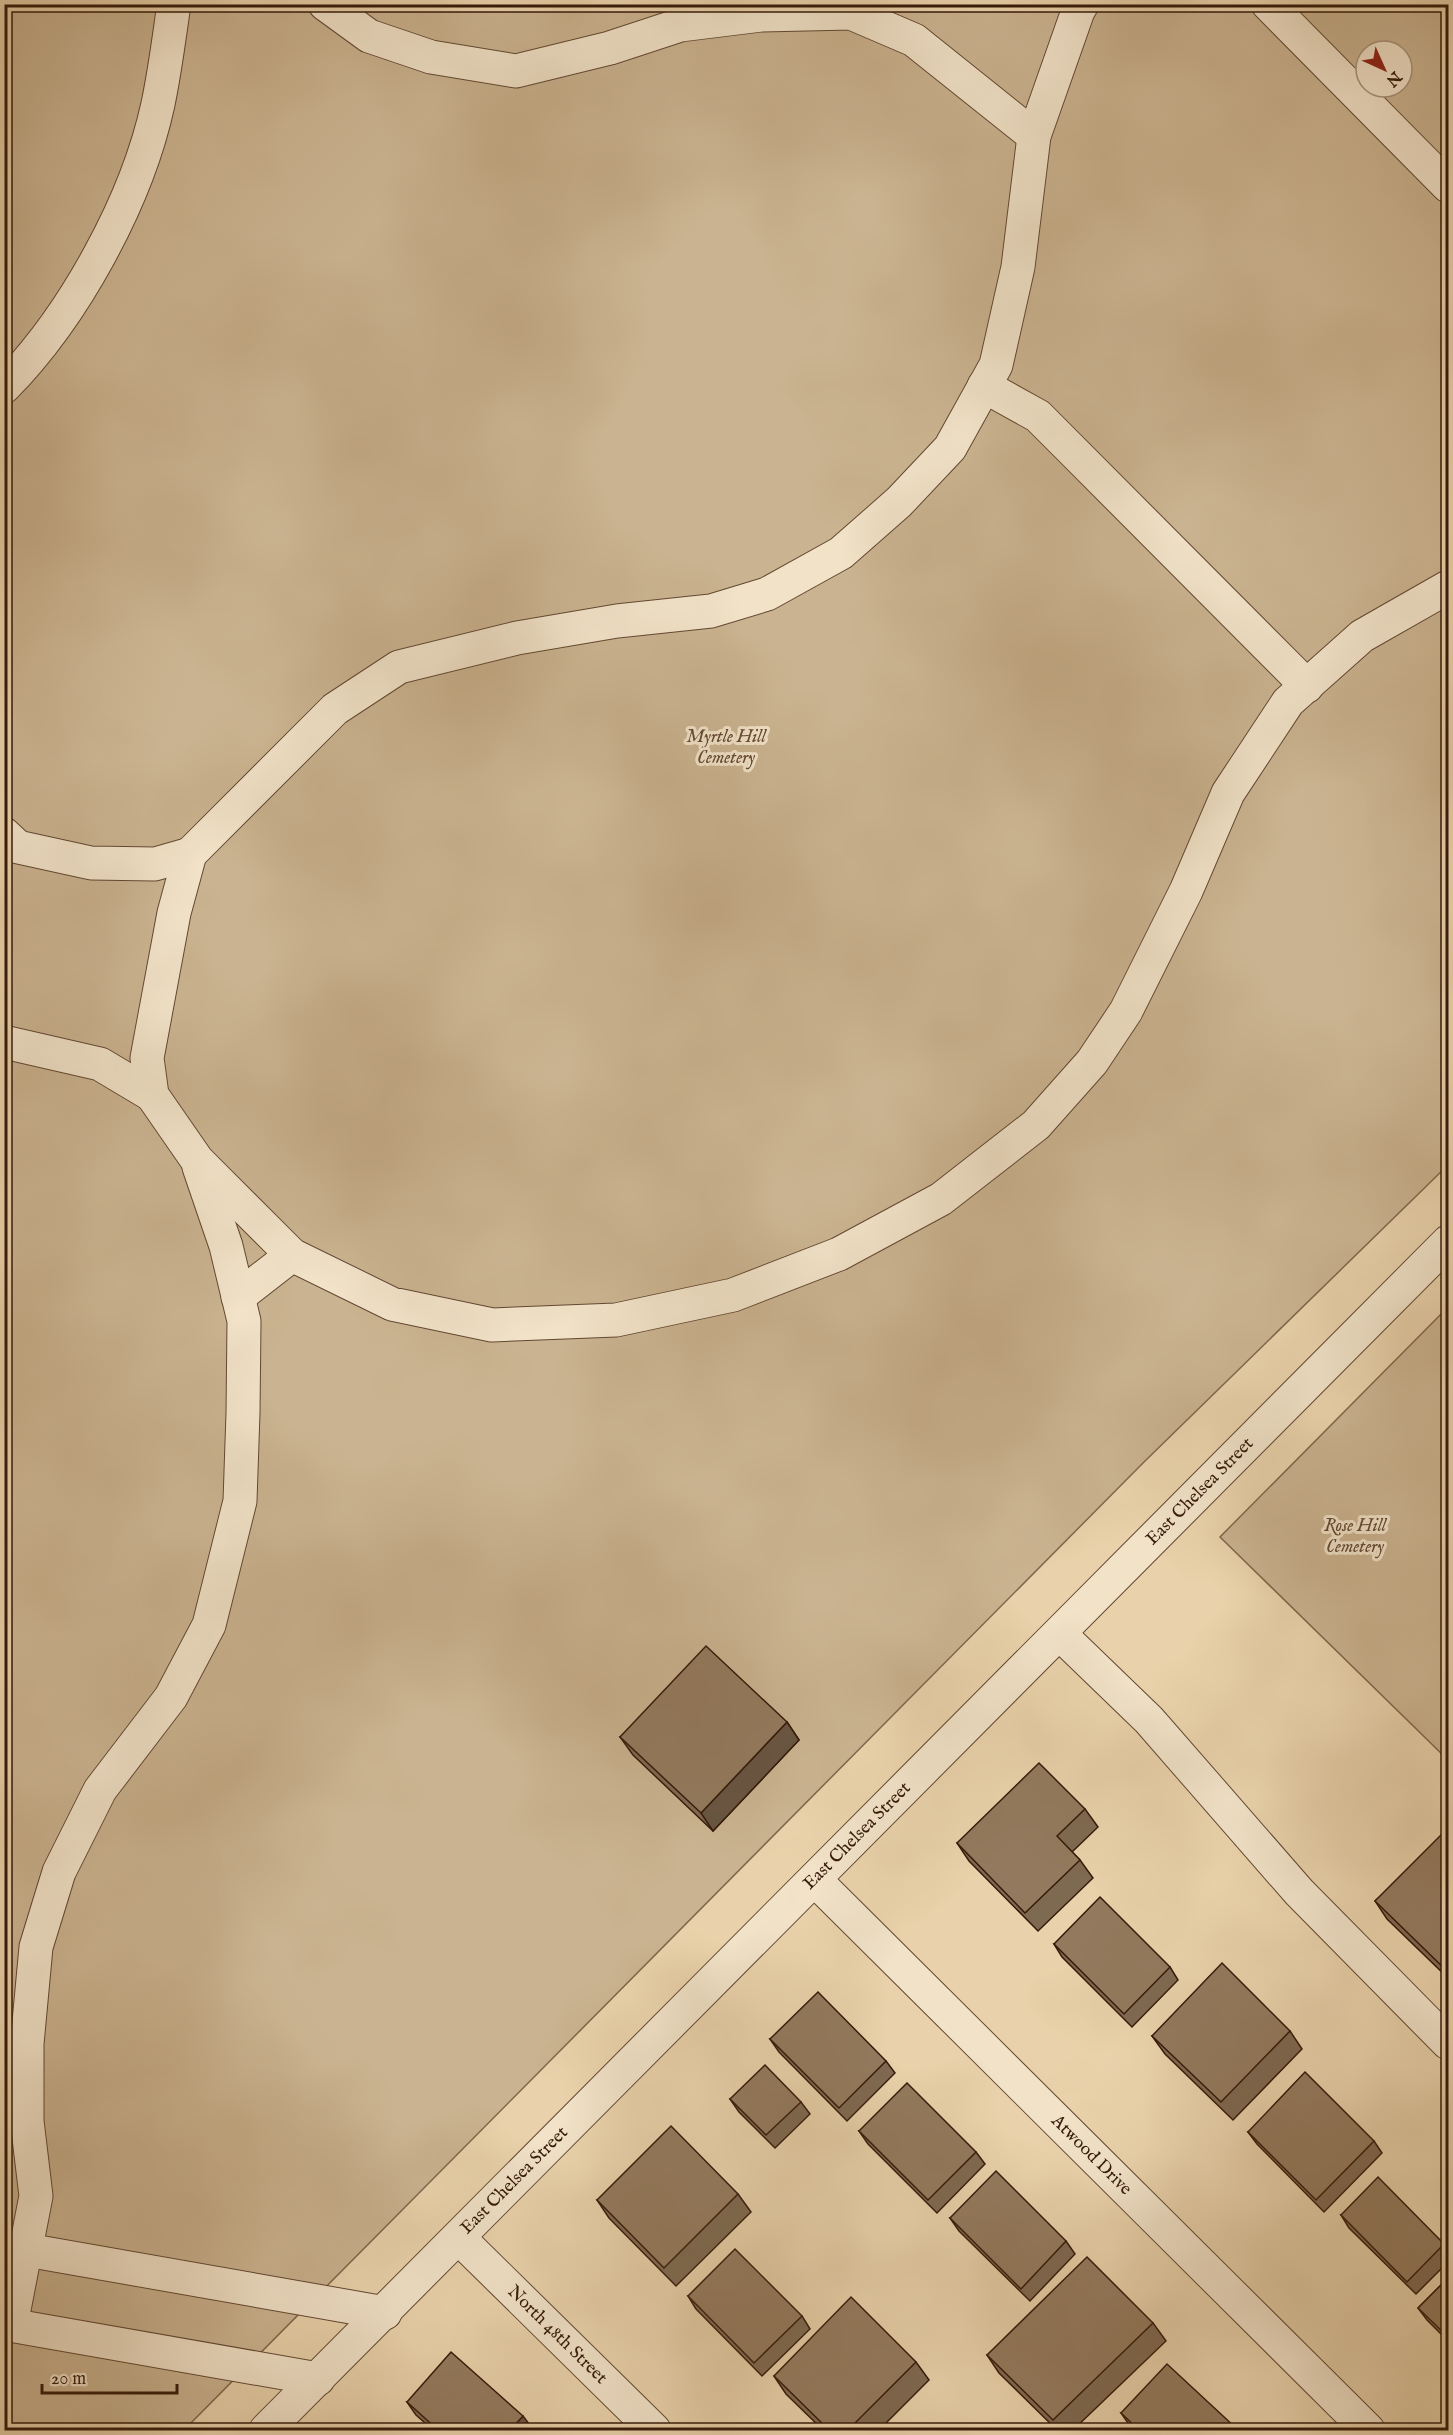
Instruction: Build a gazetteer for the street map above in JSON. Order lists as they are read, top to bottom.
{
  "streets": {
    "street": ["East Chelsea Street", "Atwood Drive", "North 48th Street"]
  },
  "crossings": [
    ["East Chelsea Street", "Atwood Drive"],
    ["East Chelsea Street", "North 48th Street"]
  ],
  "parks": ["Myrtle Hill Cemetery", "Rose Hill Cemetery"],
  "scale_bar": "20 m",
  "north": "bottom right"
}
